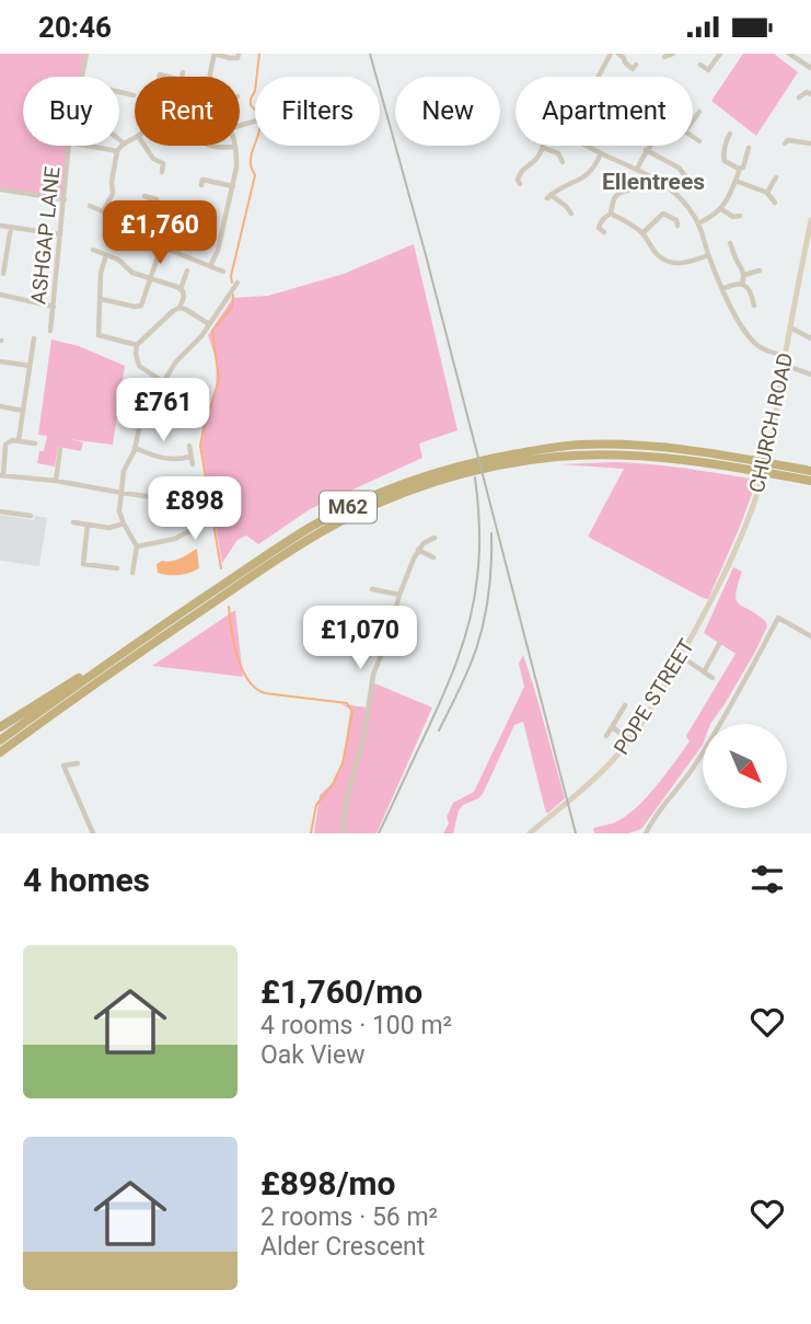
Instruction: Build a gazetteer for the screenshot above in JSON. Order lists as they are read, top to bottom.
{
  "streets": {
    "highway": ["M62"],
    "street": ["ASHGAP LANE", "CHURCH ROAD", "POPE STREET"]
  },
  "crossings": [
    ["CHURCH ROAD", "POPE STREET"]
  ],
  "districts": ["Ellentrees"],
  "north": "bottom right",
  "page": {
    "status": "20:46",
    "chip": [
      "Buy",
      "Rent",
      "Filters",
      "New",
      "Apartment"
    ],
    "price": [
      "£1,760",
      "£761",
      "£898",
      "£1,070"
    ],
    "heading": "4 homes",
    "list": [
      {
        "name": "£1,760/mo",
        "note": "4 rooms · 100 m² · Oak View"
      },
      {
        "name": "£898/mo",
        "note": "2 rooms · 56 m² · Alder Crescent"
      }
    ]
  }
}
